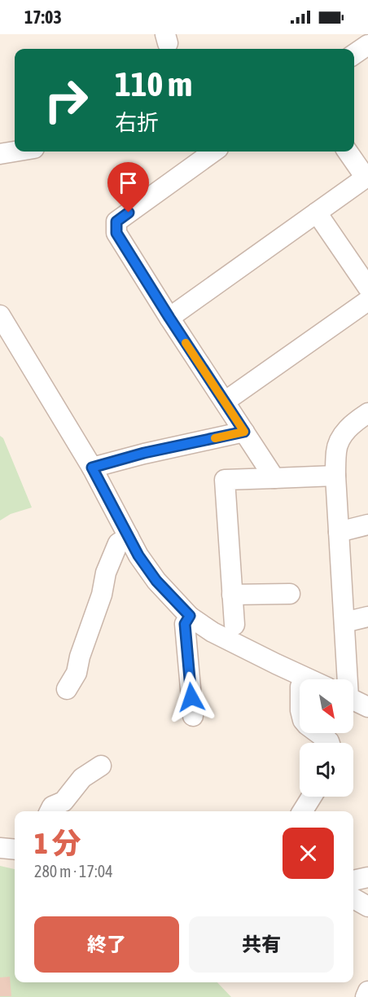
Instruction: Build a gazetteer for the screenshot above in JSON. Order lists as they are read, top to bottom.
{
  "north": "bottom right",
  "page": {
    "status": "17:03",
    "turn": ["110 m", "右折"],
    "heading": ["1 分", "280 m · 17:04"],
    "buttons": ["終了", "共有"]
  }
}
